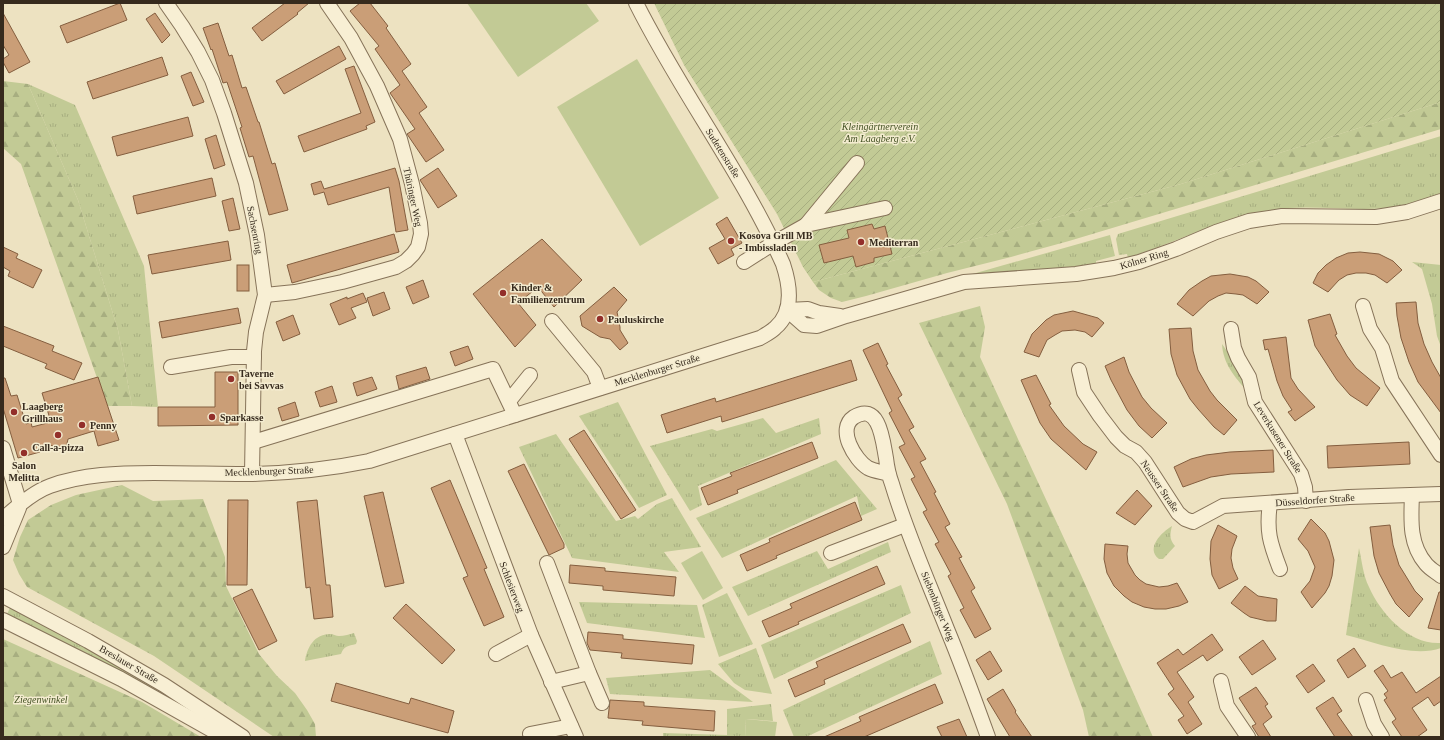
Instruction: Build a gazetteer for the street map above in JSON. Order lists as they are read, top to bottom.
{
  "streets": {
    "street": [
      "Sudetenstraße",
      "Thüringer Weg",
      "Sachsenring",
      "Kölner Ring",
      "Mecklenburger Straße",
      "Leverkusener Straße",
      "Neusser Straße",
      "Düsseldorfer Straße",
      "Schlesierweg",
      "Siebenbürger Weg",
      "Breslauer Straße"
    ]
  },
  "crossings": [
    ["Sudetenstraße", "Kölner Ring"],
    ["Sudetenstraße", "Mecklenburger Straße"],
    ["Thüringer Weg", "Sachsenring"],
    ["Sachsenring", "Mecklenburger Straße"],
    ["Kölner Ring", "Mecklenburger Straße"],
    ["Mecklenburger Straße", "Schlesierweg"],
    ["Leverkusener Straße", "Düsseldorfer Straße"],
    ["Neusser Straße", "Düsseldorfer Straße"]
  ],
  "parks": ["Kleingärtnerverein Am Laagberg e.V.", "Ziegenwinkel"],
  "places": [
    "Kosova Grill MB - Imbissladen",
    "Mediterran",
    "Kinder & Familienzentrum",
    "Pauluskirche",
    "Taverne bei Savvas",
    "Laagberg Grillhaus",
    "Sparkasse",
    "Penny",
    "Call-a-pizza",
    "Salon Melitta"
  ]
}
